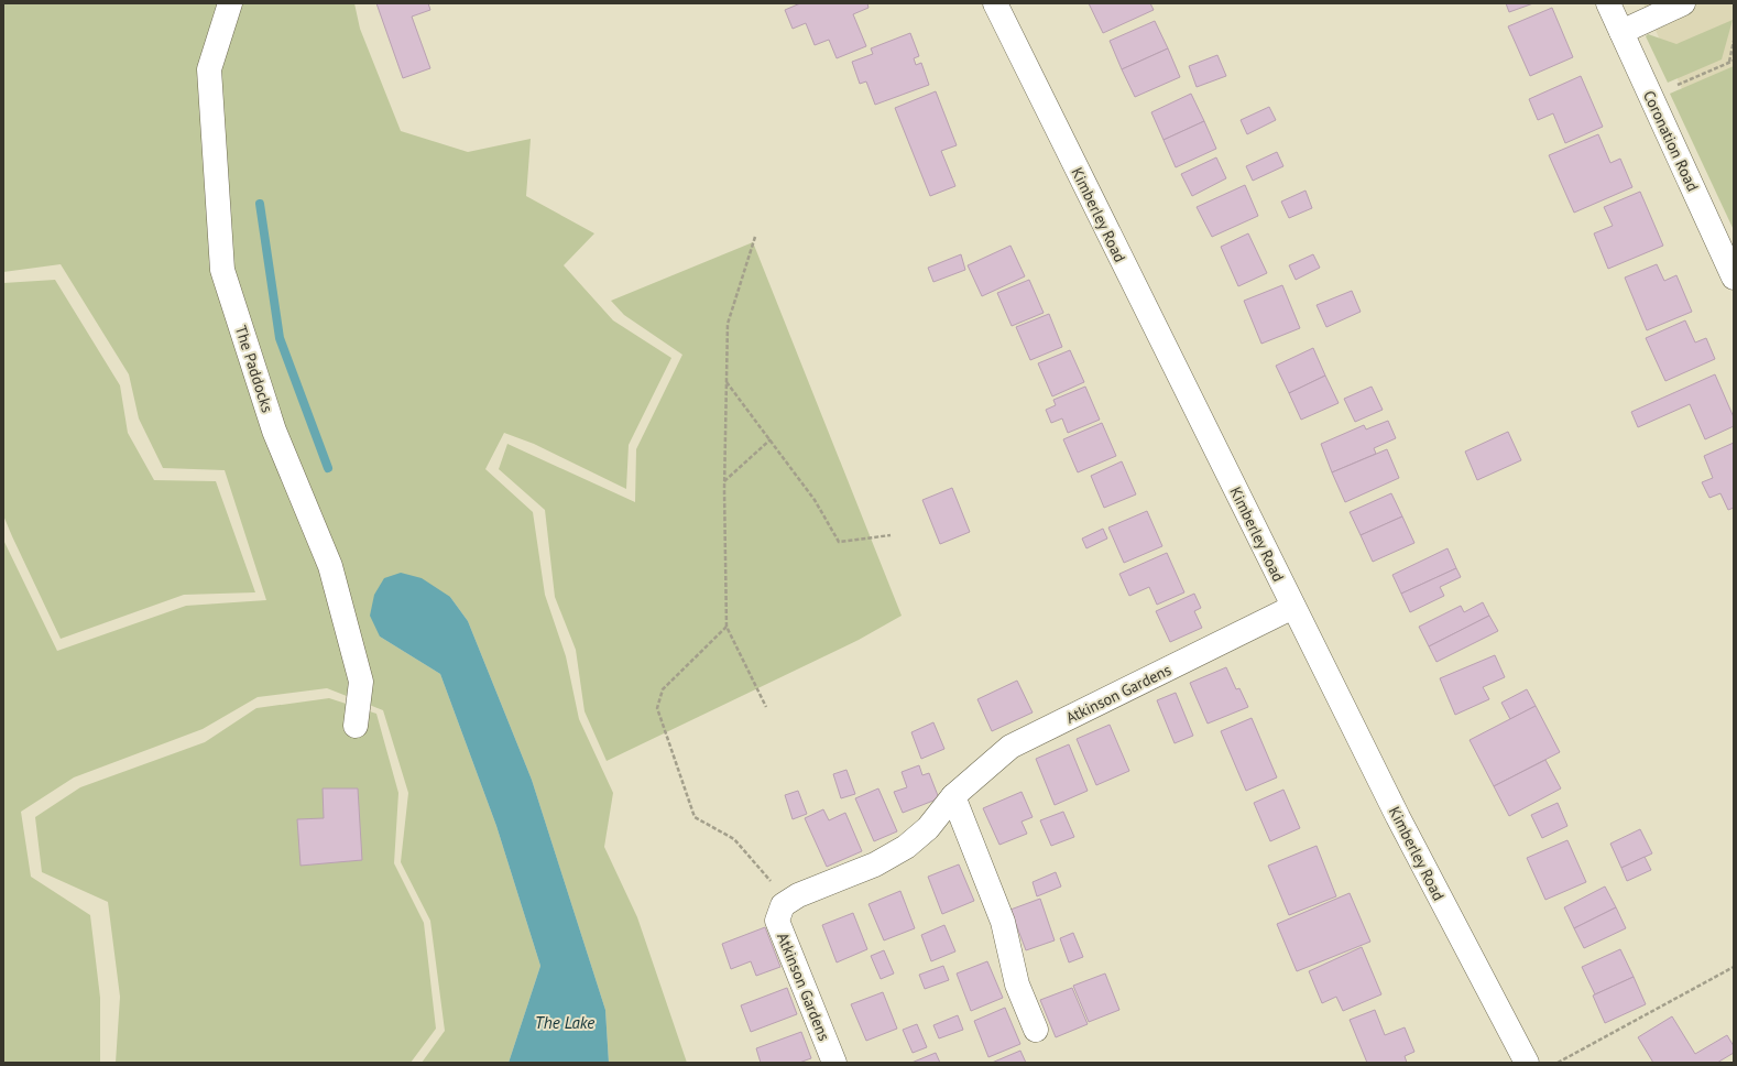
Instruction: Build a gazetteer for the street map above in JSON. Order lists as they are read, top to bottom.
{
  "streets": {
    "street": [
      "Coronation Road",
      "Kimberley Road",
      "The Paddocks",
      "Atkinson Gardens"
    ]
  },
  "crossings": [
    ["Kimberley Road", "Atkinson Gardens"]
  ],
  "water": ["The Lake"]
}
